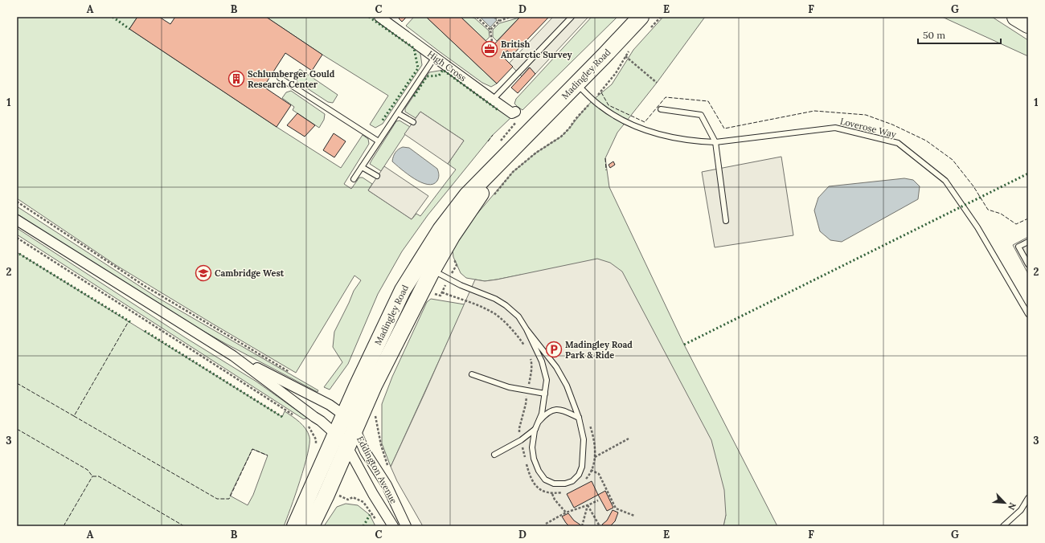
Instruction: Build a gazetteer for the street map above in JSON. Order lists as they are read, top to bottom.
{
  "streets": {
    "main road": ["Madingley Road"],
    "street": ["High Cross", "Eddington Avenue"],
    "lane": ["Loverose Way"]
  },
  "crossings": [
    ["Madingley Road", "Loverose Way"],
    ["Madingley Road", "Eddington Avenue"]
  ],
  "places": {
    "office": ["British Antarctic Survey"],
    "building": ["Schlumberger Gould Research Center"],
    "school or university": ["Cambridge West"],
    "parking": ["Madingley Road Park & Ride"]
  },
  "scale_bar": "50 m",
  "north": "bottom right",
  "grid": {
    "columns": [
      "A",
      "B",
      "C",
      "D",
      "E",
      "F",
      "G"
    ],
    "rows": ["1", "2", "3"]
  }
}
